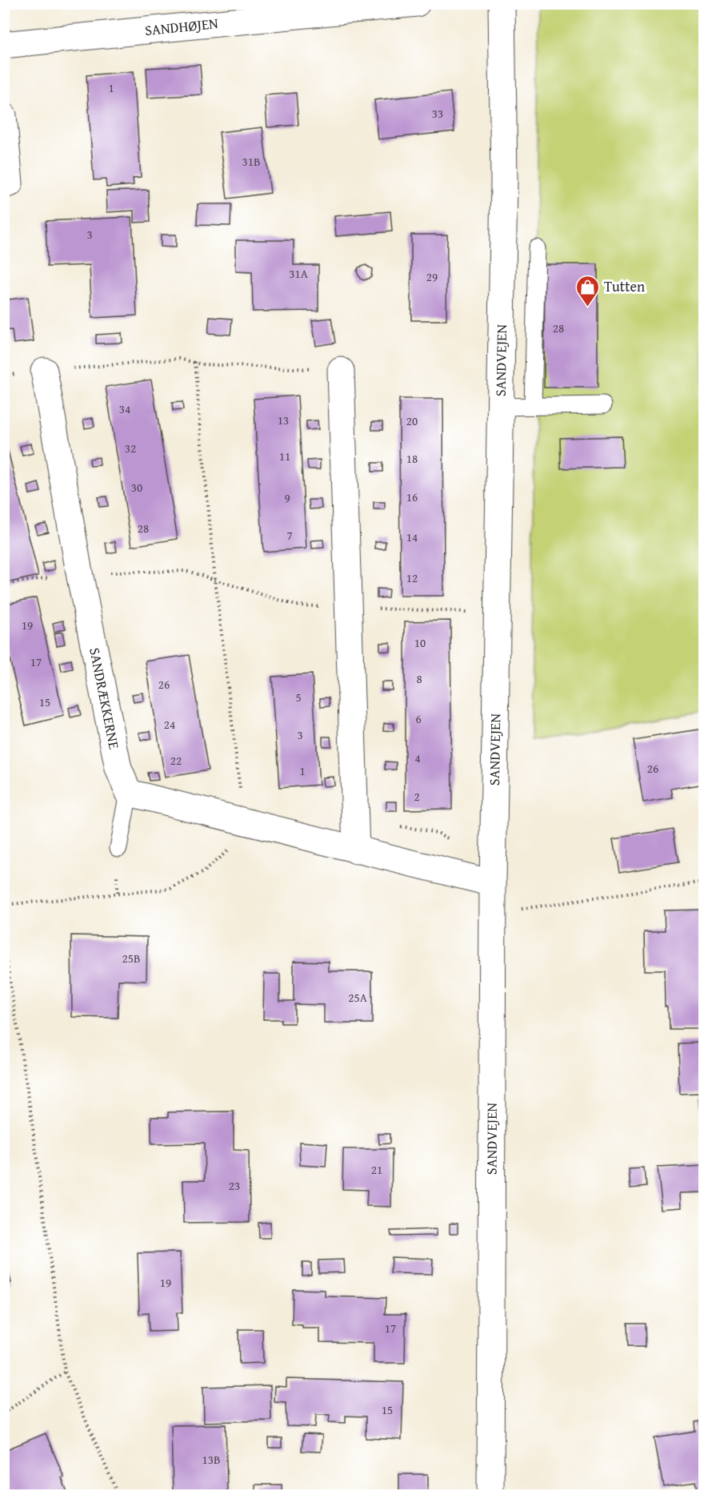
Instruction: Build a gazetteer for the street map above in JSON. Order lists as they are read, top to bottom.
{
  "streets": {
    "street": ["SANDHØJEN", "SANDVEJEN", "SANDRÆKKERNE"]
  },
  "places": {
    "shop": ["Tutten"]
  },
  "house_numbers": [
    "1",
    "33",
    "31B",
    "3",
    "31A",
    "29",
    "28",
    "34",
    "13",
    "20",
    "32",
    "11",
    "18",
    "30",
    "16",
    "9",
    "28",
    "7",
    "14",
    "12",
    "19",
    "10",
    "17",
    "8",
    "26",
    "5",
    "15",
    "6",
    "24",
    "3",
    "4",
    "22",
    "26",
    "1",
    "2",
    "25B",
    "25A",
    "21",
    "23",
    "19",
    "17",
    "15",
    "13B"
  ]
}
